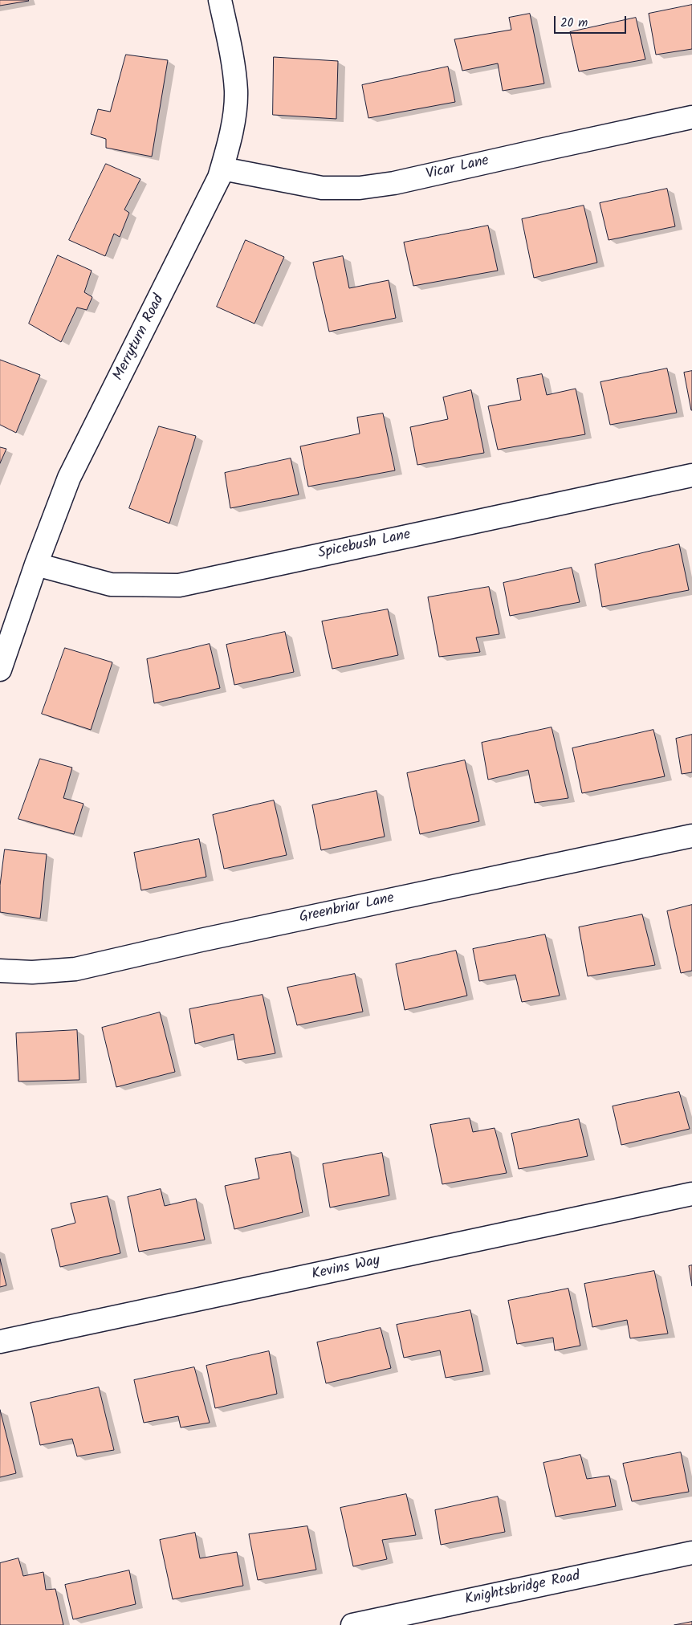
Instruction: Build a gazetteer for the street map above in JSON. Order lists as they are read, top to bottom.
{
  "streets": {
    "street": [
      "Vicar Lane",
      "Merryturn Road",
      "Spicebush Lane",
      "Greenbriar Lane",
      "Kevins Way",
      "Knightsbridge Road"
    ]
  },
  "crossings": [
    ["Vicar Lane", "Merryturn Road"],
    ["Merryturn Road", "Spicebush Lane"]
  ],
  "scale_bar": "20 m"
}
